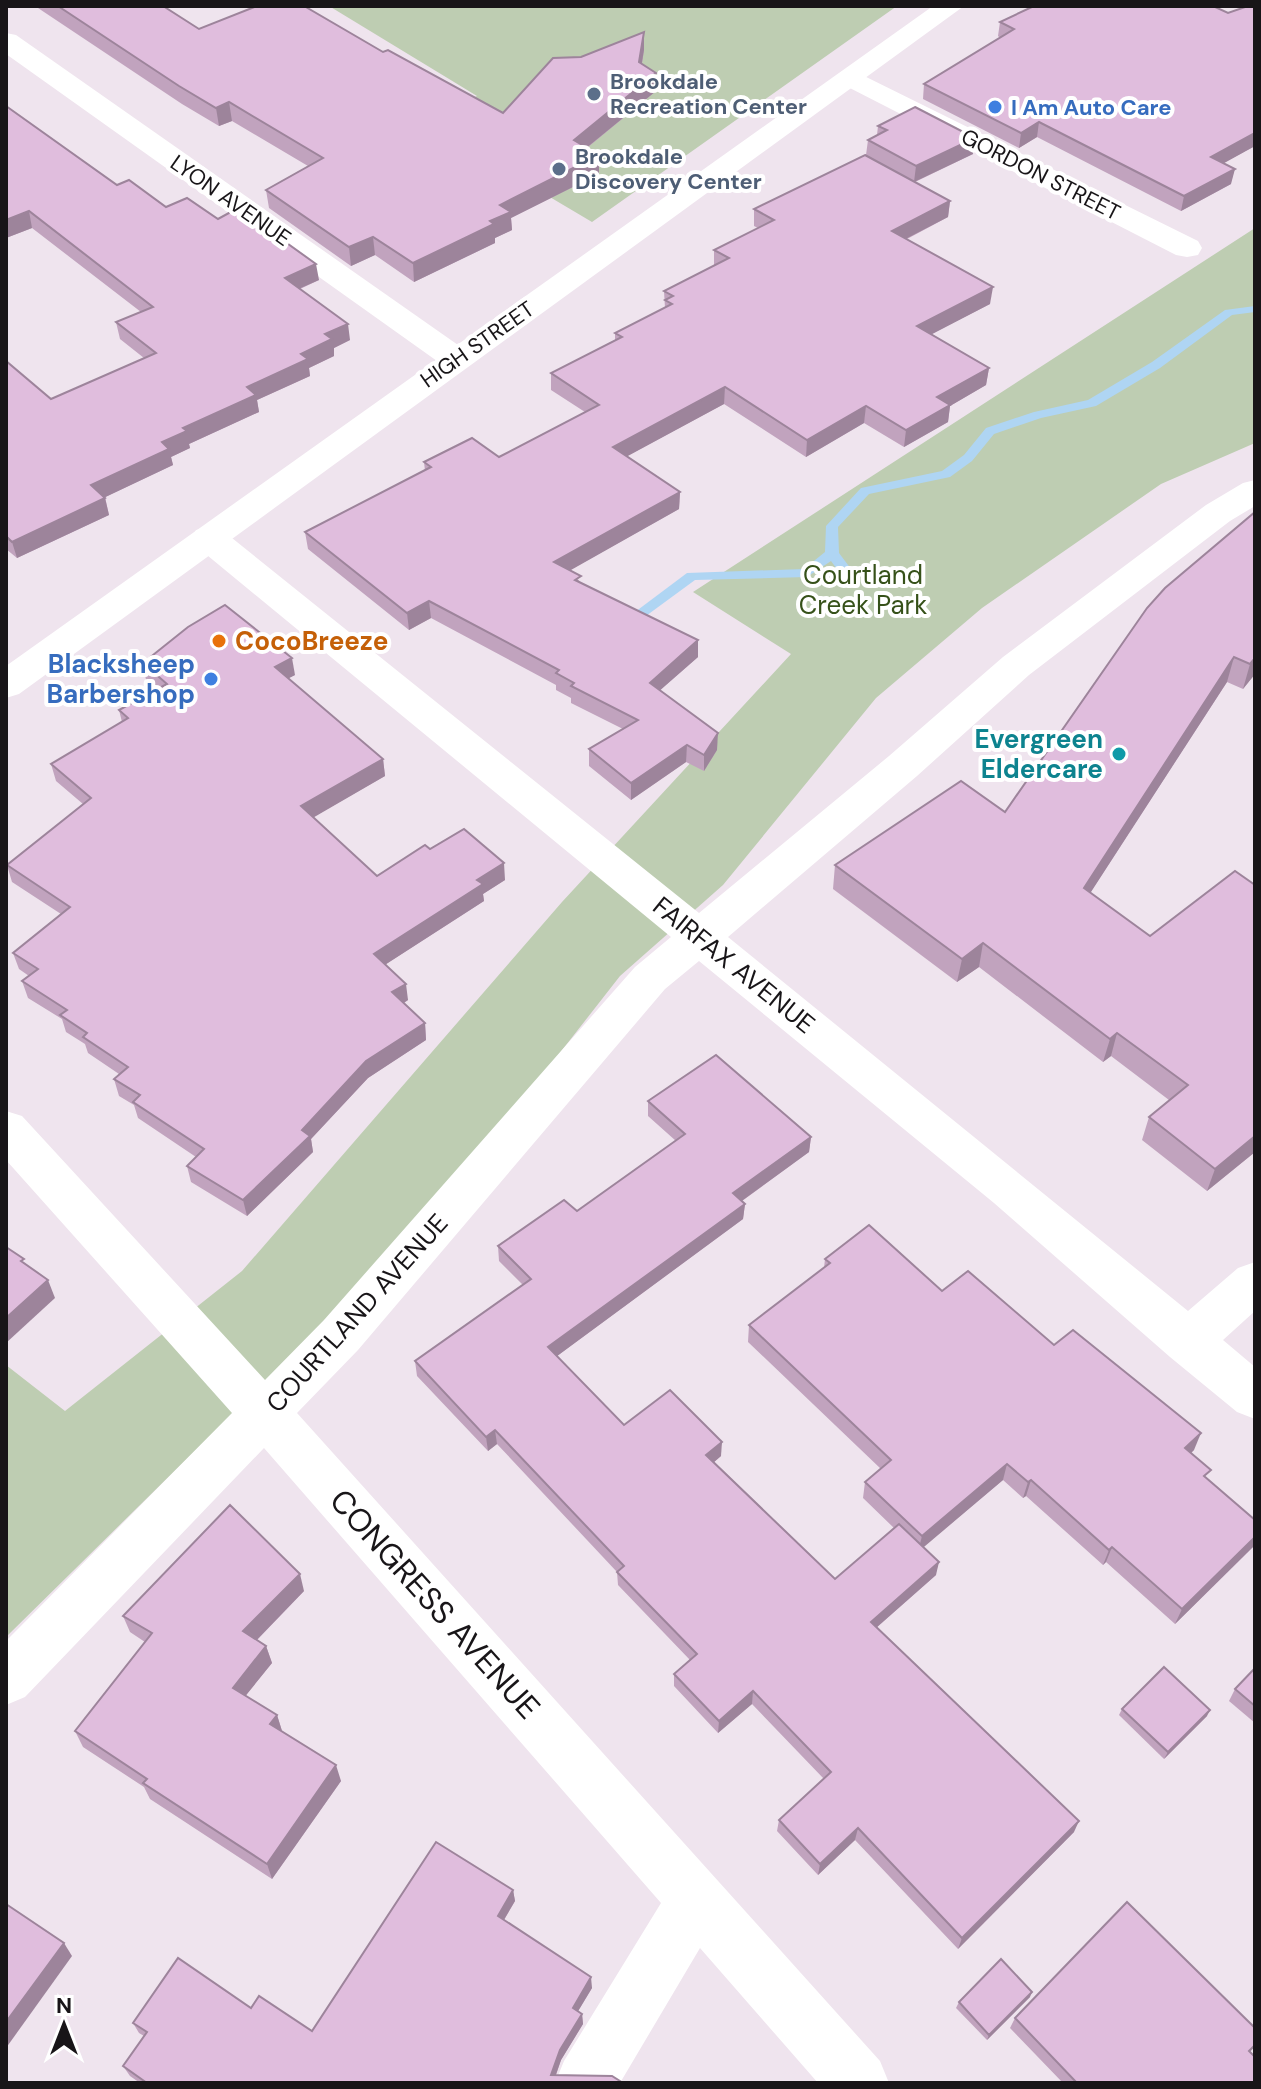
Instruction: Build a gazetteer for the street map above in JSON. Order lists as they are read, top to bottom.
{
  "streets": {
    "street": [
      "GORDON STREET",
      "LYON AVENUE",
      "HIGH STREET",
      "FAIRFAX AVENUE",
      "COURTLAND AVENUE",
      "CONGRESS AVENUE"
    ]
  },
  "crossings": [
    ["GORDON STREET", "HIGH STREET"],
    ["LYON AVENUE", "HIGH STREET"],
    ["HIGH STREET", "FAIRFAX AVENUE"],
    ["FAIRFAX AVENUE", "COURTLAND AVENUE"],
    ["COURTLAND AVENUE", "CONGRESS AVENUE"]
  ],
  "parks": ["Courtland Creek Park"],
  "places": [
    "Brookdale Recreation Center",
    "I Am Auto Care",
    "Brookdale Discovery Center",
    "CocoBreeze",
    "Blacksheep Barbershop",
    "Evergreen Eldercare"
  ],
  "north": "top"
}
